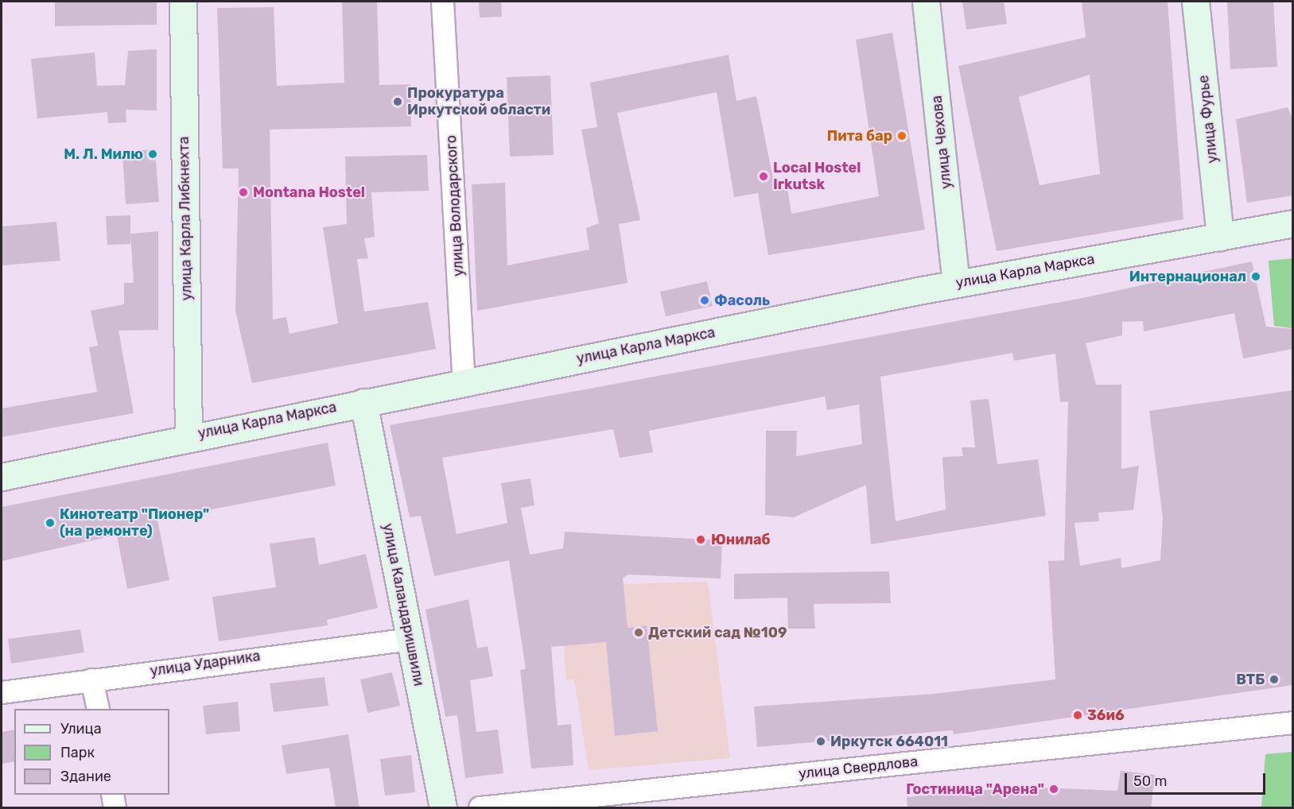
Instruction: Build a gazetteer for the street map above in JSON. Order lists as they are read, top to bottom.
{
  "streets": {
    "street": [
      "улица Фурье",
      "улица Чехова",
      "улица Володарского",
      "улица Карла Либкнехта",
      "улица Карла Маркса",
      "улица Каландаришвили",
      "улица Ударника",
      "улица Свердлова"
    ]
  },
  "crossings": [
    ["улица Фурье", "улица Карла Маркса"],
    ["улица Чехова", "улица Карла Маркса"],
    ["улица Володарского", "улица Карла Маркса"],
    ["улица Карла Либкнехта", "улица Карла Маркса"],
    ["улица Карла Маркса", "улица Каландаришвили"],
    ["улица Каландаришвили", "улица Ударника"]
  ],
  "places": [
    "Прокуратура Иркутской области",
    "Пита бар",
    "М. Л. Милю",
    "Local Hostel Irkutsk",
    "Montana Hostel",
    "Интернационал",
    "Фасоль",
    "Кинотеатр \"Пионер\" (на ремонте)",
    "Юнилаб",
    "Детский сад №109",
    "ВТБ",
    "36и6",
    "Иркутск 664011",
    "Гостиница \"Арена\""
  ],
  "legend": ["Улица", "Парк", "Здание"],
  "scale_bar": "50 m"
}
